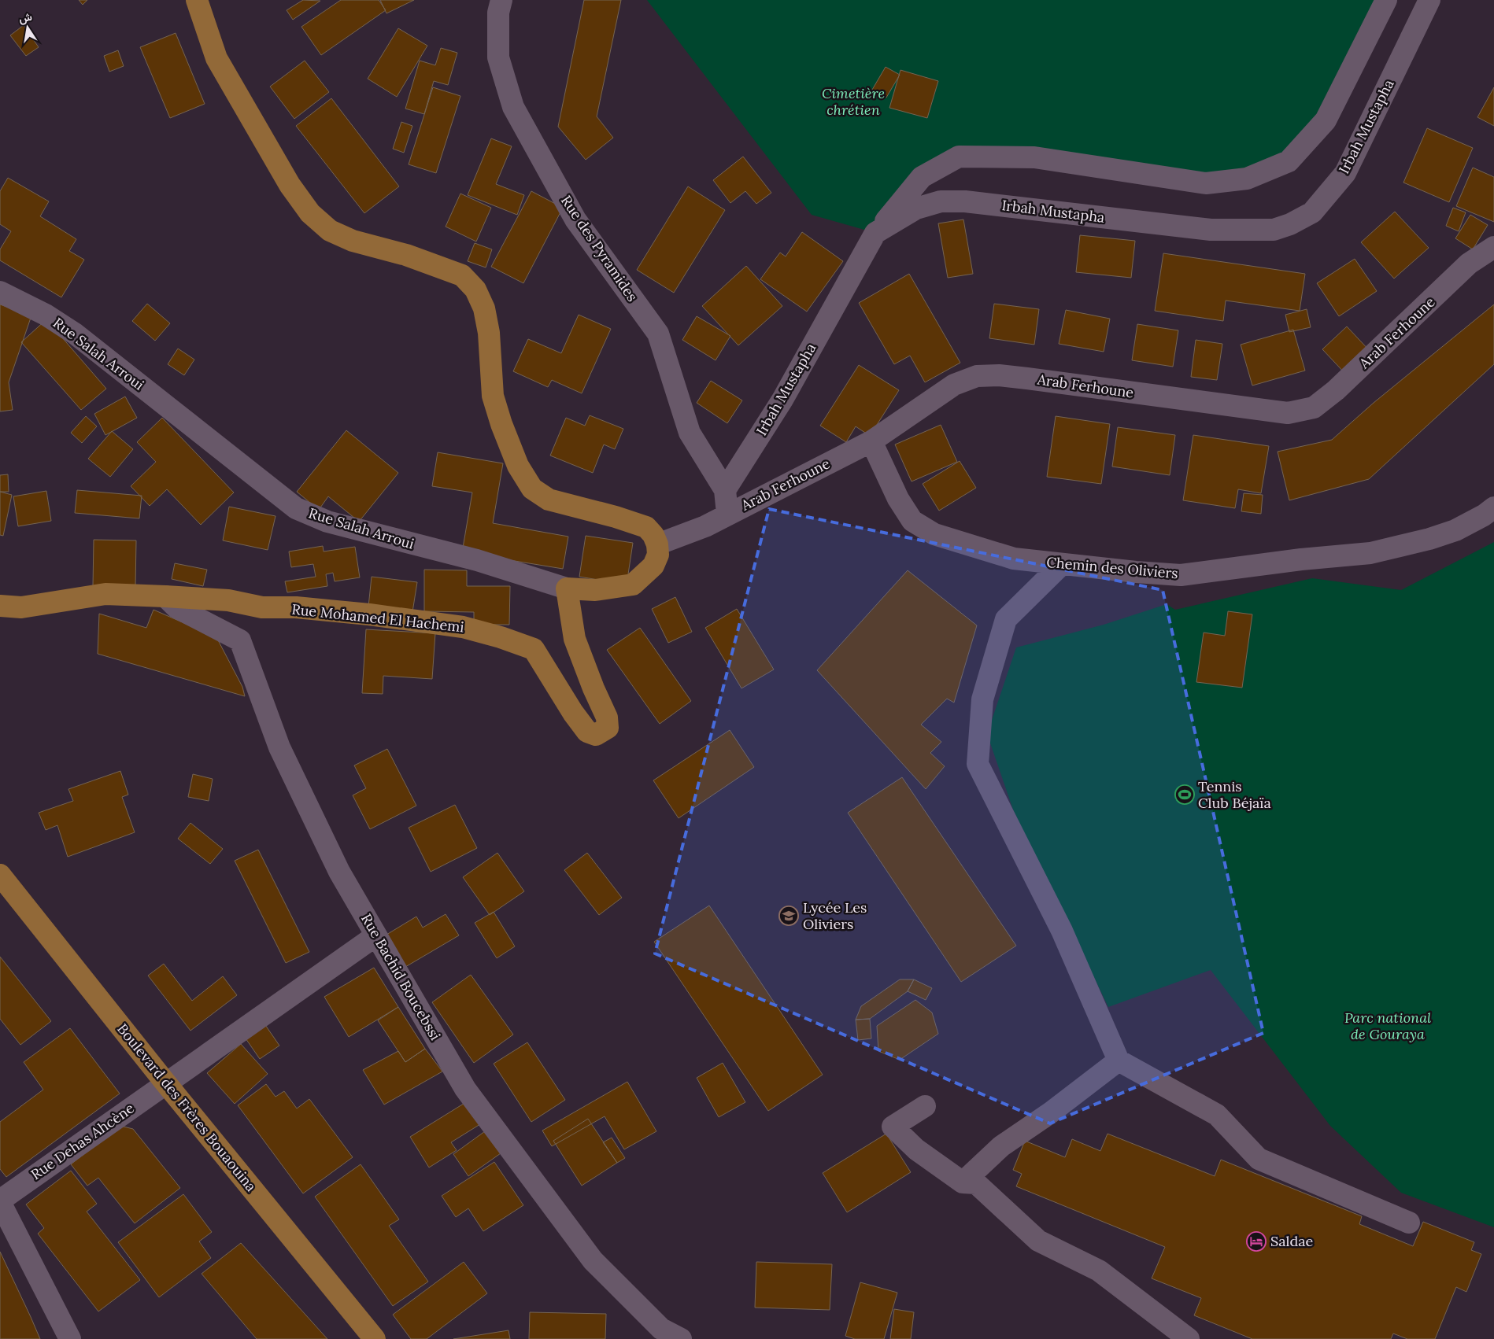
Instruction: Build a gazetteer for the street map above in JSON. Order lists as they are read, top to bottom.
{
  "streets": {
    "main road": ["Rue Salah Arroui", "Rue Mohamed El Hachemi", "Boulevard des Frères Bouaouina"],
    "street": [
      "Irbah Mustapha",
      "Rue des Pyramides",
      "Arab Ferhoune",
      "Chemin des Oliviers",
      "Rue Bachid Boucebssi",
      "Rue Dehas Ahcène"
    ]
  },
  "crossings": [
    ["Irbah Mustapha", "Rue des Pyramides"],
    ["Arab Ferhoune", "Rue Salah Arroui"],
    ["Arab Ferhoune", "Chemin des Oliviers"],
    ["Rue Salah Arroui", "Rue Mohamed El Hachemi"],
    ["Rue Mohamed El Hachemi", "Rue Bachid Boucebssi"],
    ["Rue Bachid Boucebssi", "Rue Dehas Ahcène"],
    ["Boulevard des Frères Bouaouina", "Rue Dehas Ahcène"]
  ],
  "parks": ["Cimetière chrétien", "Parc national de Gouraya"],
  "places": {
    "sports": ["Tennis Club Béjaïa"],
    "school or university": ["Lycée Les Oliviers"],
    "hotel": ["Saldae"]
  },
  "north": "top"
}
